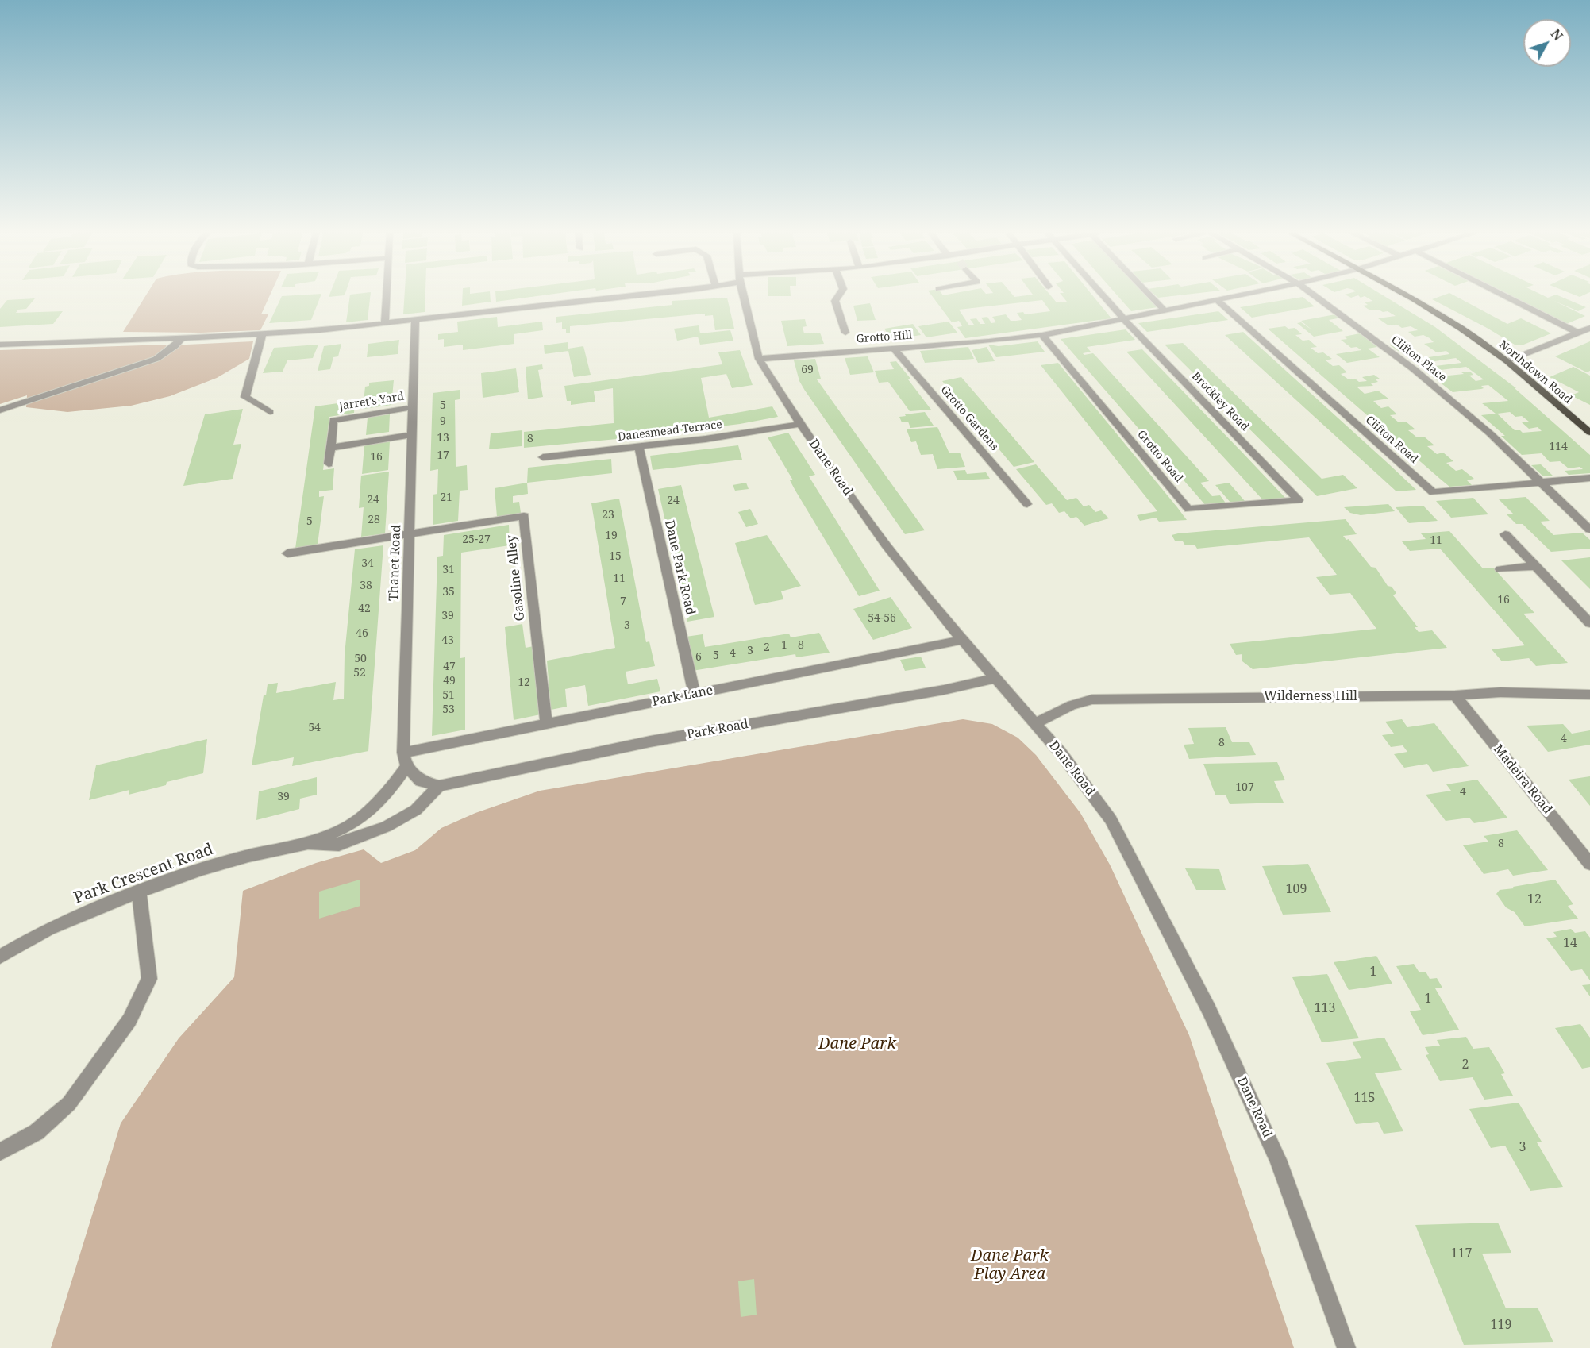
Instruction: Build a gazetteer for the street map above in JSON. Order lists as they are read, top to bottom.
{
  "streets": {
    "main road": ["Northdown Road"],
    "street": [
      "Grotto Hill",
      "Clifton Place",
      "Jarret's Yard",
      "Brockley Road",
      "Grotto Gardens",
      "Danesmead Terrace",
      "Clifton Road",
      "Grotto Road",
      "Dane Road",
      "Thanet Road",
      "Dane Park Road",
      "Gasoline Alley",
      "Park Lane",
      "Wilderness Hill",
      "Park Road",
      "Madeira Road",
      "Park Crescent Road"
    ]
  },
  "crossings": [
    ["Grotto Hill", "Brockley Road"],
    ["Grotto Hill", "Grotto Gardens"],
    ["Grotto Hill", "Clifton Road"],
    ["Grotto Hill", "Grotto Road"],
    ["Grotto Hill", "Dane Road"],
    ["Clifton Place", "Clifton Road"],
    ["Jarret's Yard", "Thanet Road"],
    ["Brockley Road", "Grotto Road"],
    ["Danesmead Terrace", "Dane Road"],
    ["Danesmead Terrace", "Dane Park Road"],
    ["Dane Road", "Park Lane"],
    ["Dane Road", "Wilderness Hill"],
    ["Dane Road", "Park Road"],
    ["Thanet Road", "Gasoline Alley"],
    ["Thanet Road", "Park Lane"],
    ["Thanet Road", "Park Crescent Road"],
    ["Dane Park Road", "Park Lane"],
    ["Gasoline Alley", "Park Lane"],
    ["Park Lane", "Park Crescent Road"],
    ["Wilderness Hill", "Madeira Road"],
    ["Park Road", "Park Crescent Road"]
  ],
  "parks": ["Dane Park", "Dane Park Play Area"],
  "house_numbers": [
    "69",
    "5",
    "9",
    "13",
    "8",
    "114",
    "17",
    "16",
    "21",
    "24",
    "24",
    "23",
    "28",
    "5",
    "19",
    "25-27",
    "11",
    "15",
    "34",
    "31",
    "11",
    "38",
    "35",
    "16",
    "7",
    "42",
    "39",
    "54-56",
    "3",
    "46",
    "43",
    "1",
    "8",
    "2",
    "3",
    "4",
    "5",
    "6",
    "50",
    "47",
    "52",
    "49",
    "12",
    "51",
    "53",
    "54",
    "4",
    "8",
    "107",
    "4",
    "39",
    "8",
    "109",
    "12",
    "14",
    "1",
    "1",
    "113",
    "2",
    "115",
    "3",
    "117",
    "119"
  ],
  "north": "top right"
}
